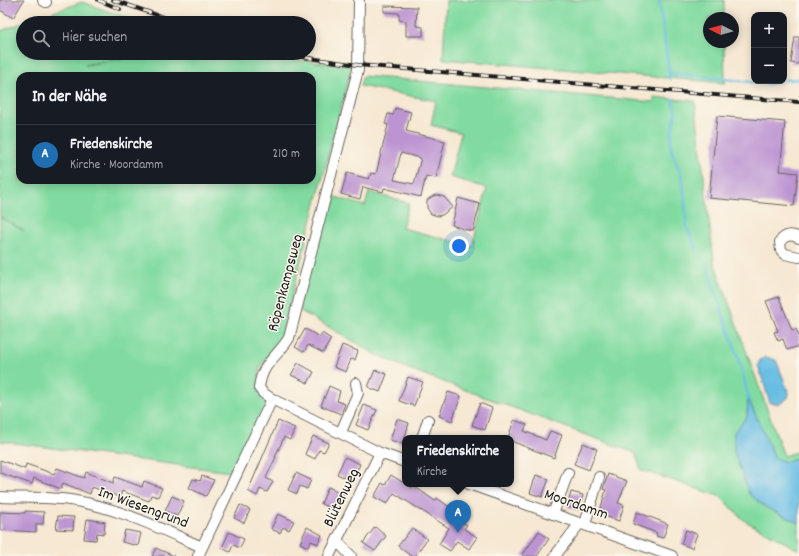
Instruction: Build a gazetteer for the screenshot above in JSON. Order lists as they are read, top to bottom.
{
  "streets": {
    "street": [
      "Röpenkampsweg",
      "Blütenweg",
      "Moordamm",
      "Im Wiesengrund"
    ]
  },
  "north": "left",
  "page": {
    "map_buttons": ["+", "−"],
    "search": "Hier suchen",
    "heading": "In der Nähe",
    "list": [
      {
        "mark": "A",
        "name": "Friedenskirche",
        "note": "Kirche · Moordamm",
        "value": "210 m"
      }
    ],
    "popup": ["Friedenskirche", "Kirche"],
    "pins": "A"
  }
}
